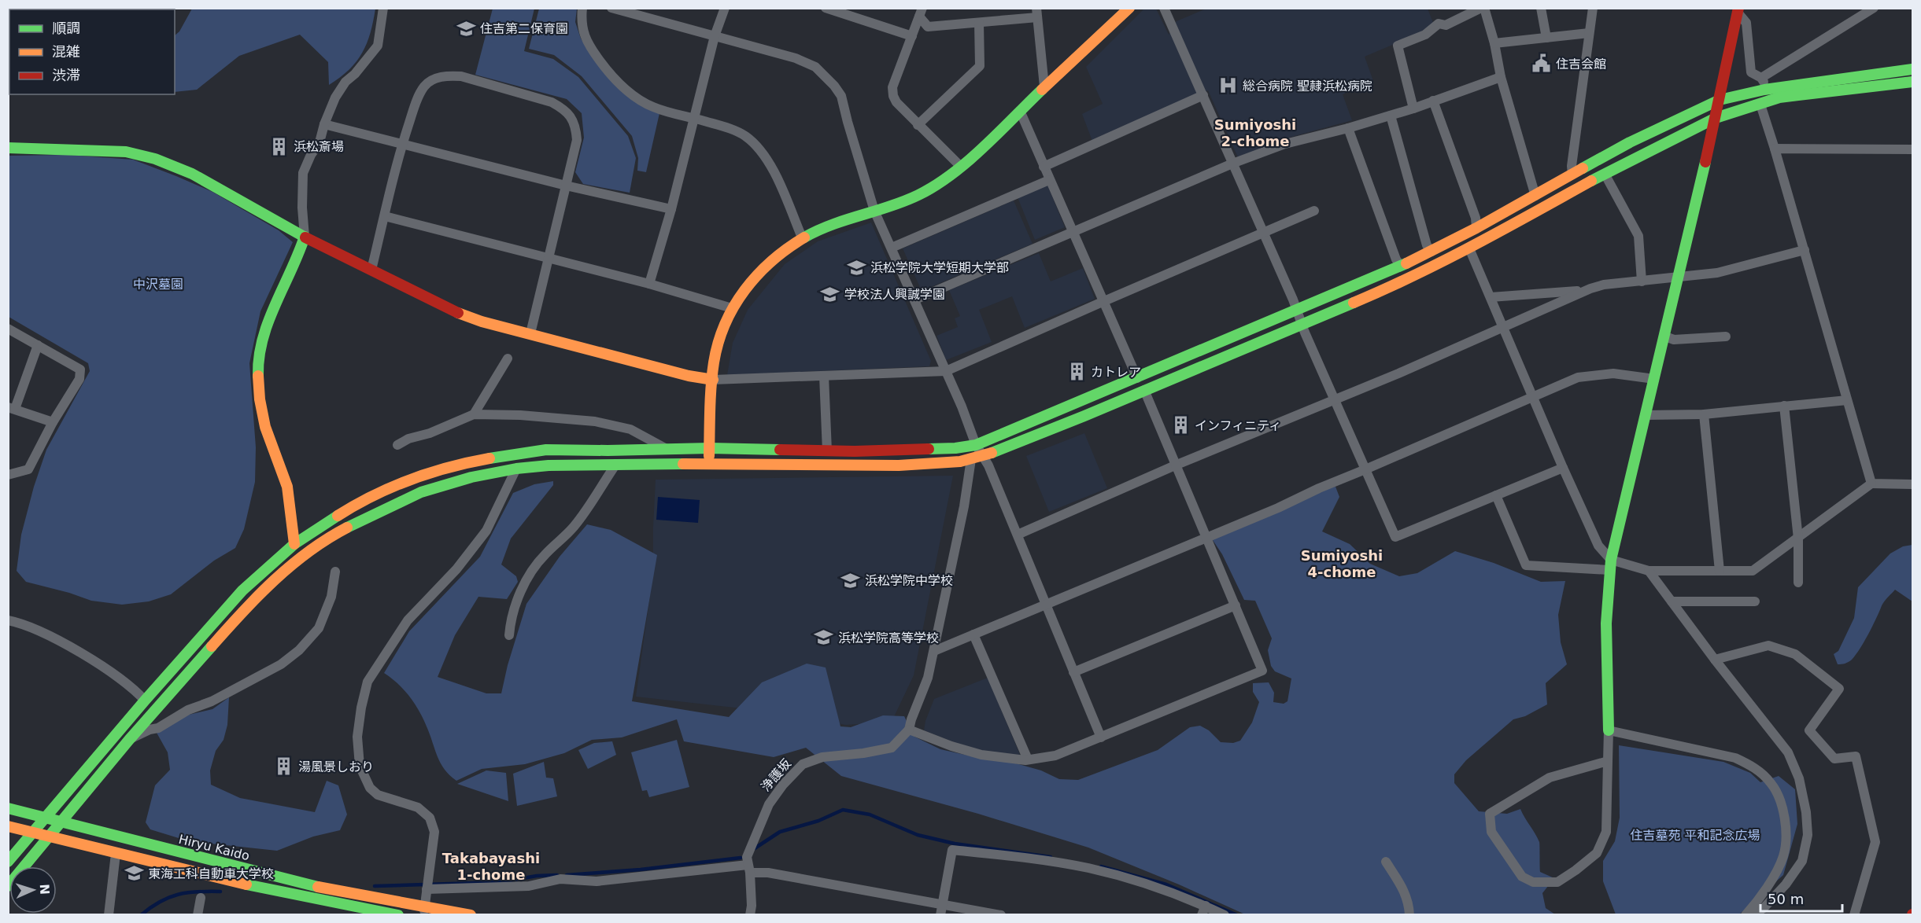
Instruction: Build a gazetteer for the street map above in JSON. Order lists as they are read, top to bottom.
{
  "streets": {
    "main road": ["Hiryu Kaido"],
    "street": ["浄護坂"]
  },
  "districts": ["Sumiyoshi 2-chome", "Sumiyoshi 4-chome", "Takabayashi 1-chome"],
  "parks": ["中沢墓園", "住吉墓苑 平和記念広場"],
  "places": {
    "school or university": [
      "住吉第二保育園",
      "浜松学院大学短期大学部",
      "学校法人興誠学園",
      "浜松学院中学校",
      "浜松学院高等学校",
      "東海工科自動車大学校"
    ],
    "public building": ["住吉会館"],
    "hospital": ["総合病院 聖隷浜松病院"],
    "building": [
      "浜松斎場",
      "カトレア",
      "インフィニティ",
      "湯風景しおり"
    ]
  },
  "legend": ["順調", "混雑", "渋滞"],
  "scale_bar": "50 m",
  "north": "right"
}
